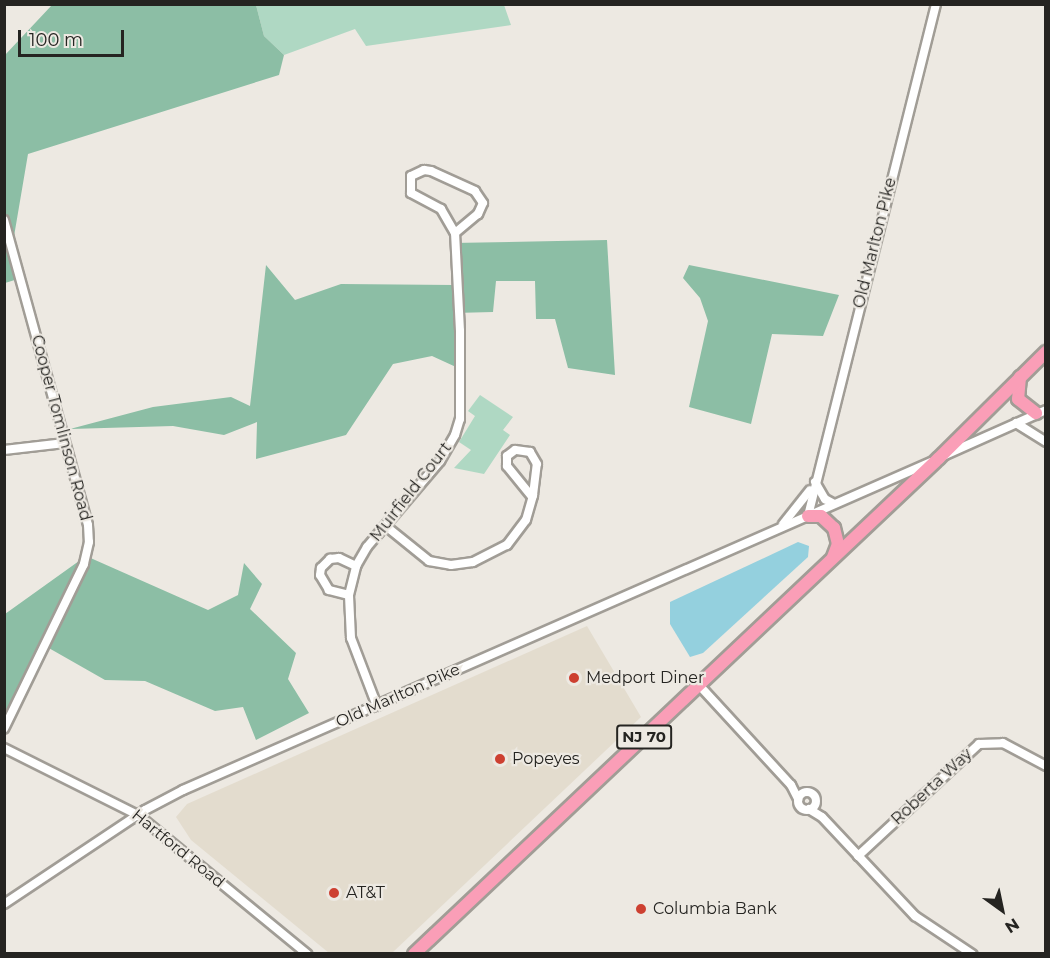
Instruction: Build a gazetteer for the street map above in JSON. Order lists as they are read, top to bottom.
{
  "streets": {
    "highway": ["NJ 70"],
    "street": [
      "Old Marlton Pike",
      "Cooper Tomlinson Road",
      "Muirfield Court",
      "Roberta Way",
      "Hartford Road"
    ]
  },
  "crossings": [
    ["Old Marlton Pike", "Muirfield Court"],
    ["Old Marlton Pike", "NJ 70"],
    ["Old Marlton Pike", "Hartford Road"]
  ],
  "places": [
    "Medport Diner",
    "Popeyes",
    "AT&T",
    "Columbia Bank"
  ],
  "scale_bar": "100 m",
  "north": "bottom right"
}
